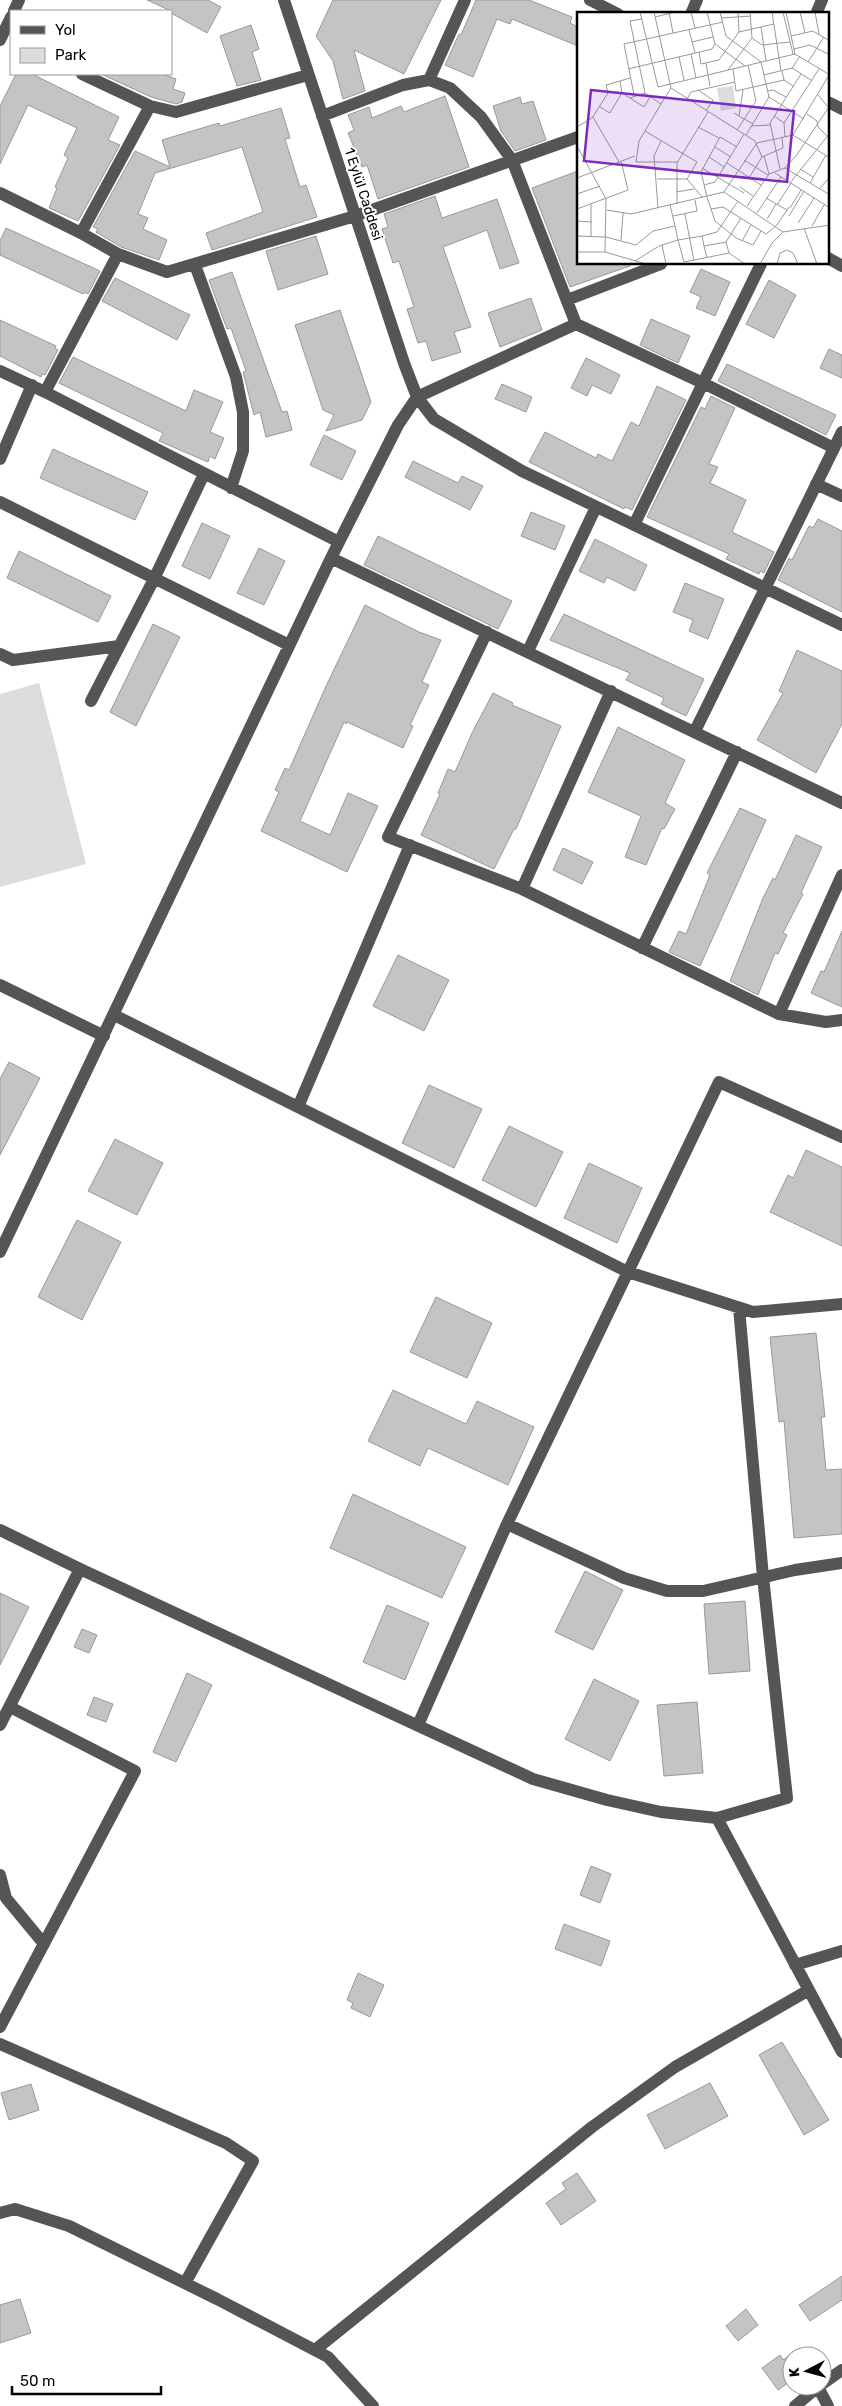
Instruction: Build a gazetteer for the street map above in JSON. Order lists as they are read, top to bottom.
{
  "streets": {
    "street": ["1 Eylül Caddesi"]
  },
  "legend": ["Yol", "Park"],
  "scale_bar": "50 m",
  "north": "left"
}
